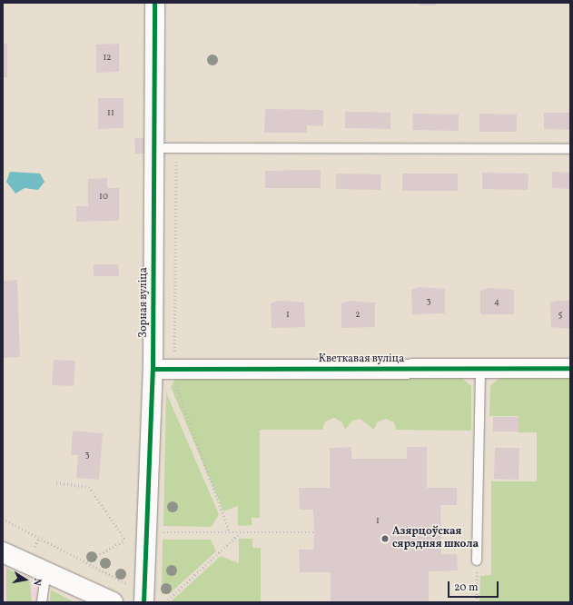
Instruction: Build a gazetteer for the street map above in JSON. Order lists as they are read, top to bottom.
{
  "streets": {
    "street": ["Зорная вуліца", "Кветкавая вуліца"]
  },
  "crossings": [
    ["Зорная вуліца", "Кветкавая вуліца"]
  ],
  "places": ["Азярцоўская сярэдняя школа"],
  "house_numbers": [
    "12",
    "11",
    "10",
    "3",
    "4",
    "1",
    "2",
    "5",
    "3",
    "1"
  ],
  "scale_bar": "20 m",
  "north": "right"
}
